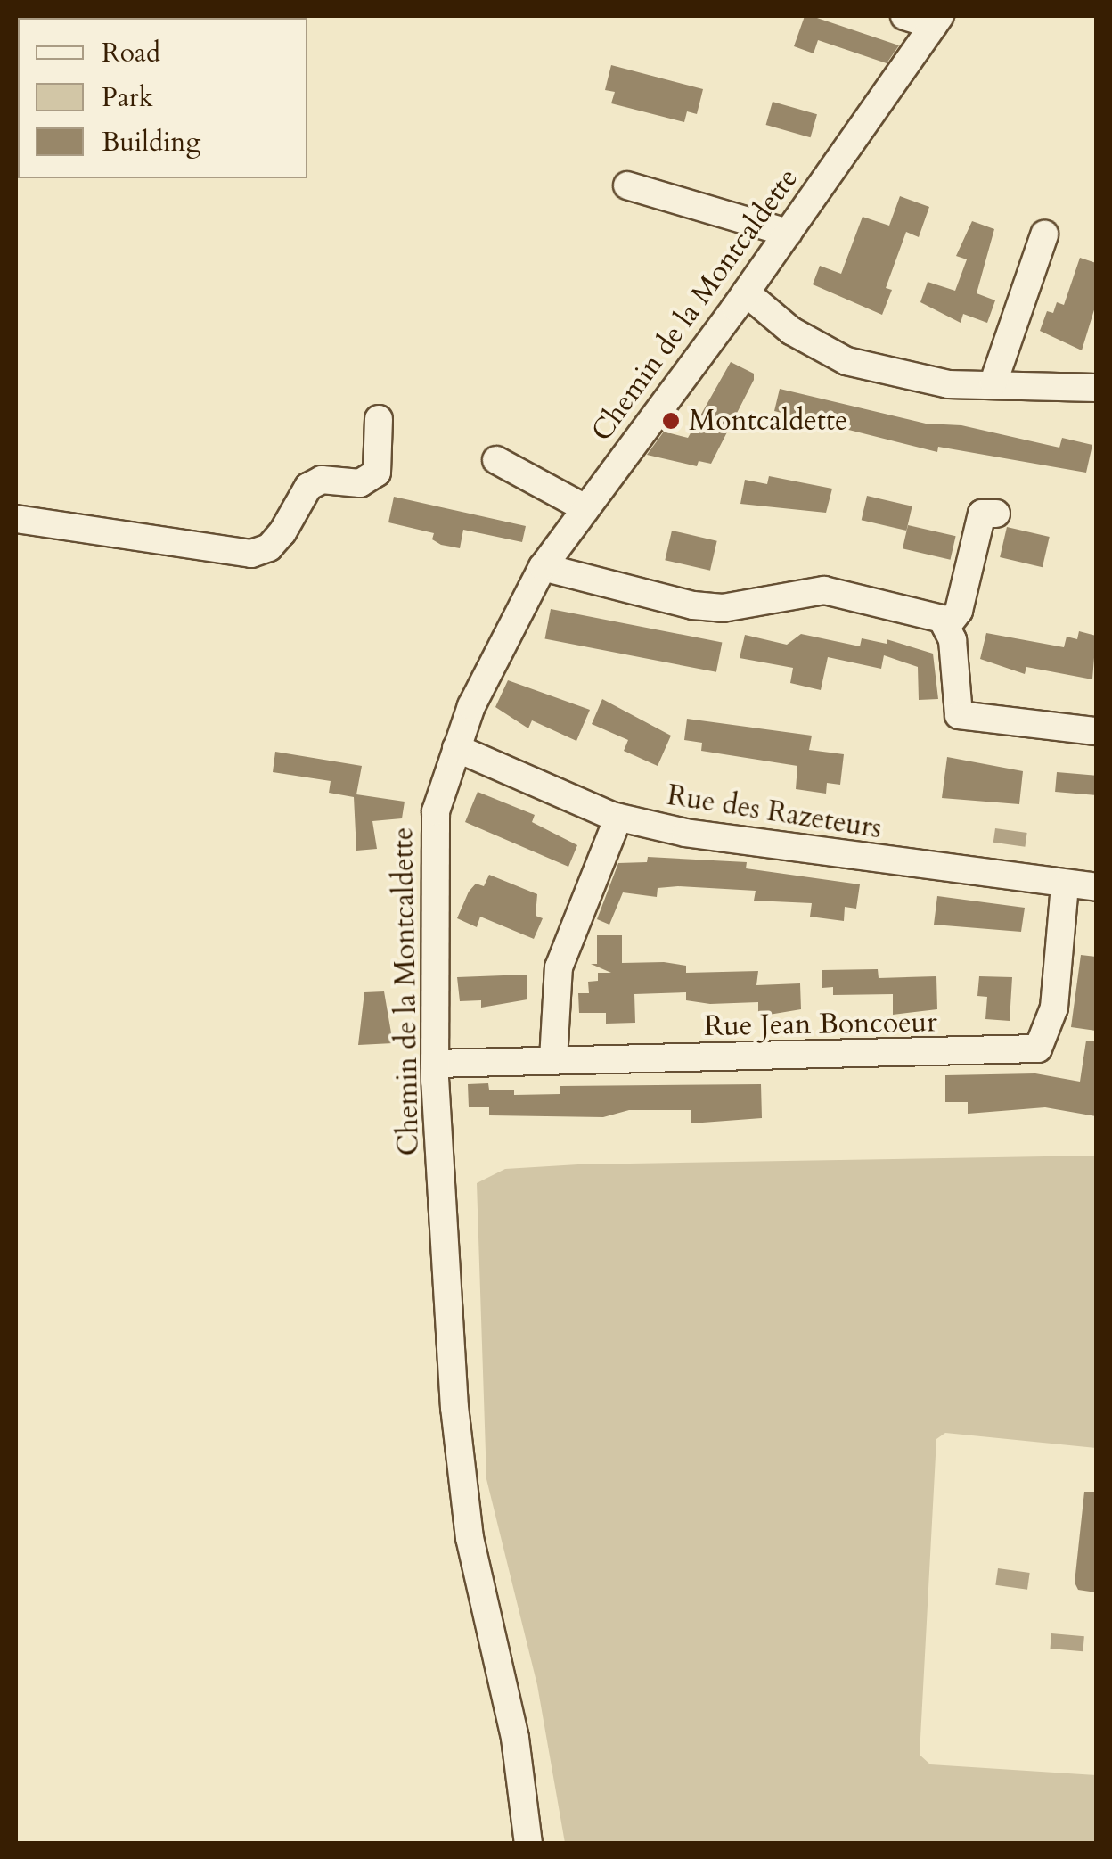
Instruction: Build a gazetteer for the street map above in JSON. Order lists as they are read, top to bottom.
{
  "streets": {
    "street": ["Chemin de la Montcaldette", "Rue des Razeteurs", "Rue Jean Boncoeur"]
  },
  "crossings": [
    ["Chemin de la Montcaldette", "Rue des Razeteurs"],
    ["Chemin de la Montcaldette", "Rue Jean Boncoeur"],
    ["Rue des Razeteurs", "Rue Jean Boncoeur"]
  ],
  "places": ["Montcaldette"],
  "legend": ["Road", "Park", "Building"]
}
